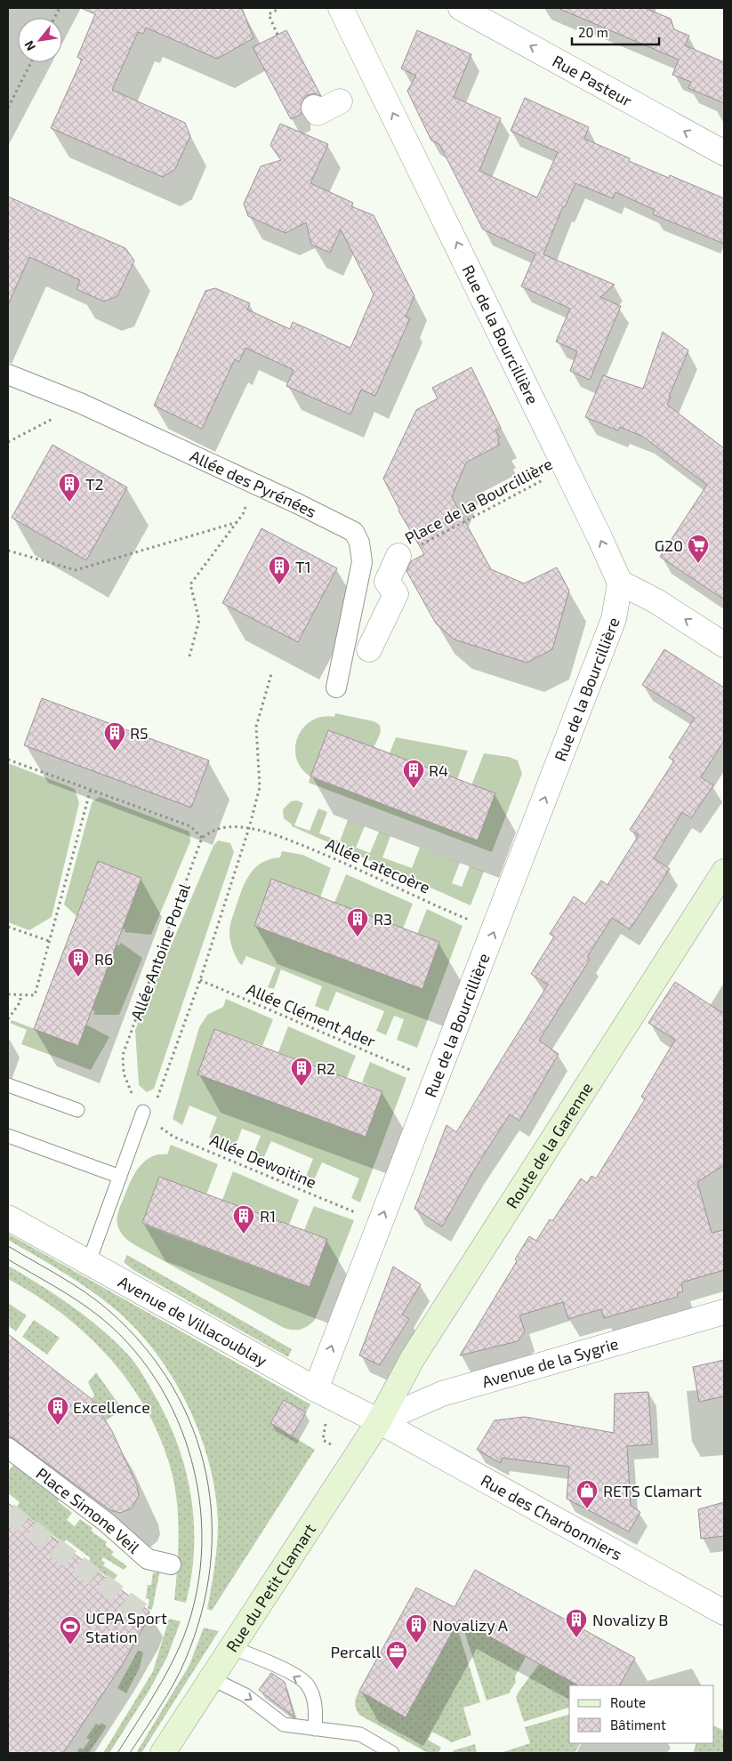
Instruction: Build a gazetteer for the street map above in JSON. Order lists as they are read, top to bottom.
{
  "streets": {
    "main road": ["Route de la Garenne", "Rue du Petit Clamart"],
    "street": [
      "Rue Pasteur",
      "Rue de la Bourcillière",
      "Allée des Pyrénées",
      "Avenue de Villacoublay",
      "Avenue de la Sygrie",
      "Place Simone Veil",
      "Rue des Charbonniers"
    ],
    "path": [
      "Place de la Bourcillière",
      "Allée Latecoère",
      "Allée Antoine Portal",
      "Allée Clément Ader",
      "Allée Dewoitine"
    ]
  },
  "crossings": [
    ["Rue de la Bourcillière", "Place de la Bourcillière"],
    ["Rue de la Bourcillière", "Allée Latecoère"],
    ["Rue de la Bourcillière", "Allée Dewoitine"],
    ["Rue de la Bourcillière", "Avenue de Villacoublay"],
    ["Allée Antoine Portal", "Allée Dewoitine"],
    ["Route de la Garenne", "Avenue de Villacoublay"],
    ["Route de la Garenne", "Avenue de la Sygrie"],
    ["Route de la Garenne", "Rue des Charbonniers"],
    ["Route de la Garenne", "Rue du Petit Clamart"],
    ["Avenue de Villacoublay", "Avenue de la Sygrie"],
    ["Avenue de Villacoublay", "Rue des Charbonniers"],
    ["Avenue de Villacoublay", "Rue du Petit Clamart"],
    ["Avenue de la Sygrie", "Rue des Charbonniers"],
    ["Avenue de la Sygrie", "Rue du Petit Clamart"],
    ["Rue des Charbonniers", "Rue du Petit Clamart"]
  ],
  "one_way": ["Rue Pasteur", "Rue de la Bourcillière"],
  "places": {
    "building": [
      "T2",
      "T1",
      "R5",
      "R4",
      "R3",
      "R6",
      "R2",
      "R1",
      "Excellence",
      "Novalizy B",
      "Novalizy A"
    ],
    "supermarket": ["G20"],
    "shop": ["RETS Clamart"],
    "sports": ["UCPA Sport Station"],
    "office": ["Percall"]
  },
  "legend": ["Route", "Bâtiment"],
  "scale_bar": "20 m",
  "north": "bottom left"
}
